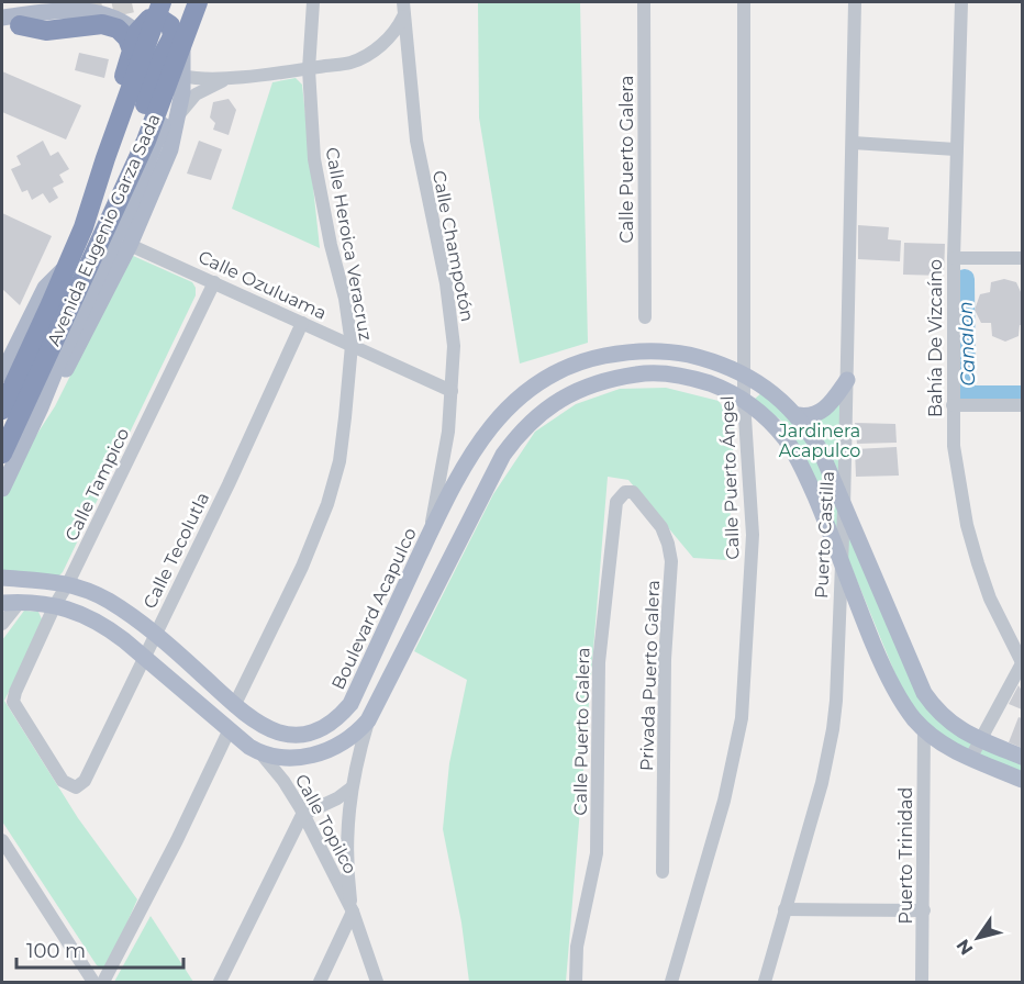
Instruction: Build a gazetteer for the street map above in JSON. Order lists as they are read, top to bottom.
{
  "streets": {
    "highway": ["Avenida Eugenio Garza Sada"],
    "main road": ["Boulevard Acapulco"],
    "street": [
      "Calle Puerto Galera",
      "Calle Heroica Veracruz",
      "Calle Champotón",
      "Calle Ozuluama",
      "Bahía De Vizcaíno",
      "Calle Puerto Ángel",
      "Calle Tampico",
      "Puerto Castilla",
      "Calle Tecolutla",
      "Privada Puerto Galera",
      "Calle Topilco",
      "Puerto Trinidad"
    ]
  },
  "crossings": [
    ["Calle Puerto Galera", "Privada Puerto Galera"],
    ["Calle Heroica Veracruz", "Calle Ozuluama"],
    ["Calle Heroica Veracruz", "Boulevard Acapulco"],
    ["Calle Champotón", "Calle Ozuluama"],
    ["Calle Champotón", "Boulevard Acapulco"],
    ["Calle Ozuluama", "Calle Tampico"],
    ["Calle Ozuluama", "Calle Tecolutla"],
    ["Calle Puerto Ángel", "Boulevard Acapulco"],
    ["Calle Tampico", "Calle Tecolutla"],
    ["Calle Tampico", "Boulevard Acapulco"],
    ["Calle Tecolutla", "Boulevard Acapulco"]
  ],
  "water": ["Canalon"],
  "parks": ["Jardinera Acapulco"],
  "scale_bar": "100 m",
  "north": "bottom left"
}
